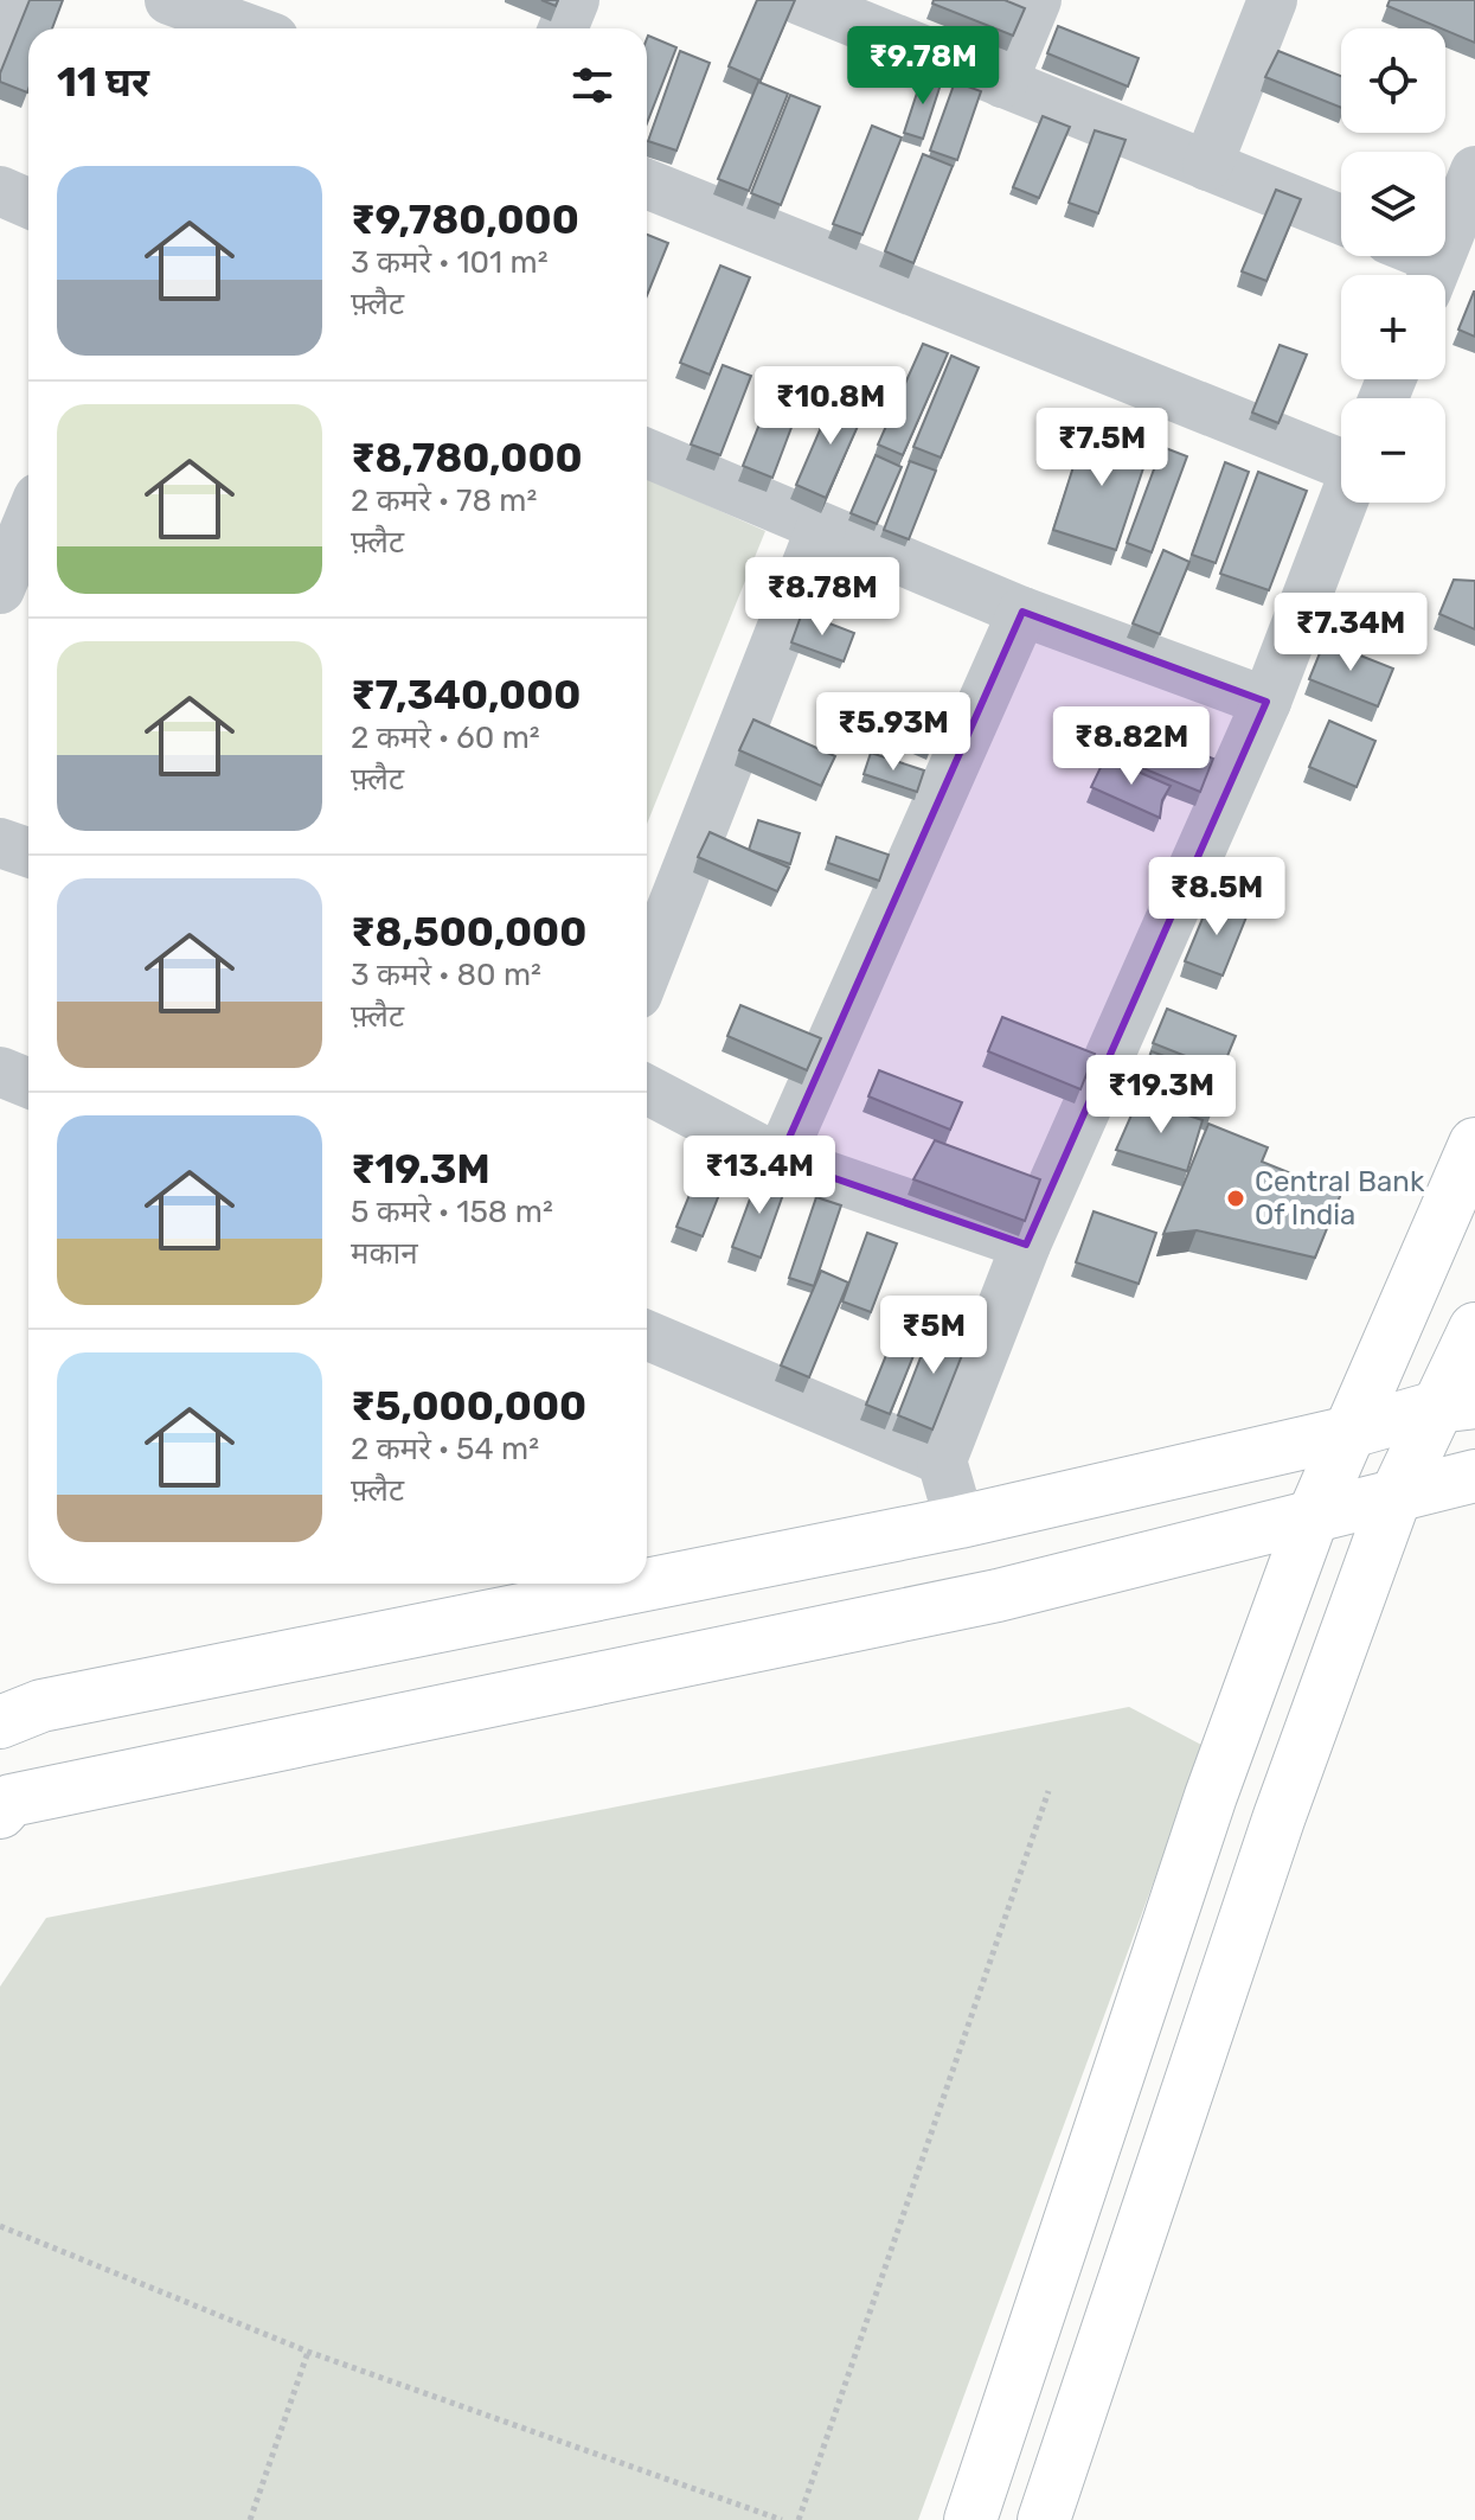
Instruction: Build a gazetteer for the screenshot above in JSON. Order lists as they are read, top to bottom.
{
  "places": ["Central Bank Of India"],
  "page": {
    "price": [
      "₹9.78M",
      "₹10.8M",
      "₹7.5M",
      "₹8.78M",
      "₹7.34M",
      "₹5.93M",
      "₹8.82M",
      "₹8.5M",
      "₹19.3M",
      "₹13.4M",
      "₹5M"
    ],
    "map_buttons": ["+", "−"],
    "heading": "11 घर",
    "list": [
      {
        "name": "₹9,780,000",
        "note": "3 कमरे · 101 m² · फ़्लैट"
      },
      {
        "name": "₹8,780,000",
        "note": "2 कमरे · 78 m² · फ़्लैट"
      },
      {
        "name": "₹7,340,000",
        "note": "2 कमरे · 60 m² · फ़्लैट"
      },
      {
        "name": "₹8,500,000",
        "note": "3 कमरे · 80 m² · फ़्लैट"
      },
      {
        "name": "₹19.3M",
        "note": "5 कमरे · 158 m² · मकान"
      },
      {
        "name": "₹5,000,000",
        "note": "2 कमरे · 54 m² · फ़्लैट"
      }
    ]
  }
}
